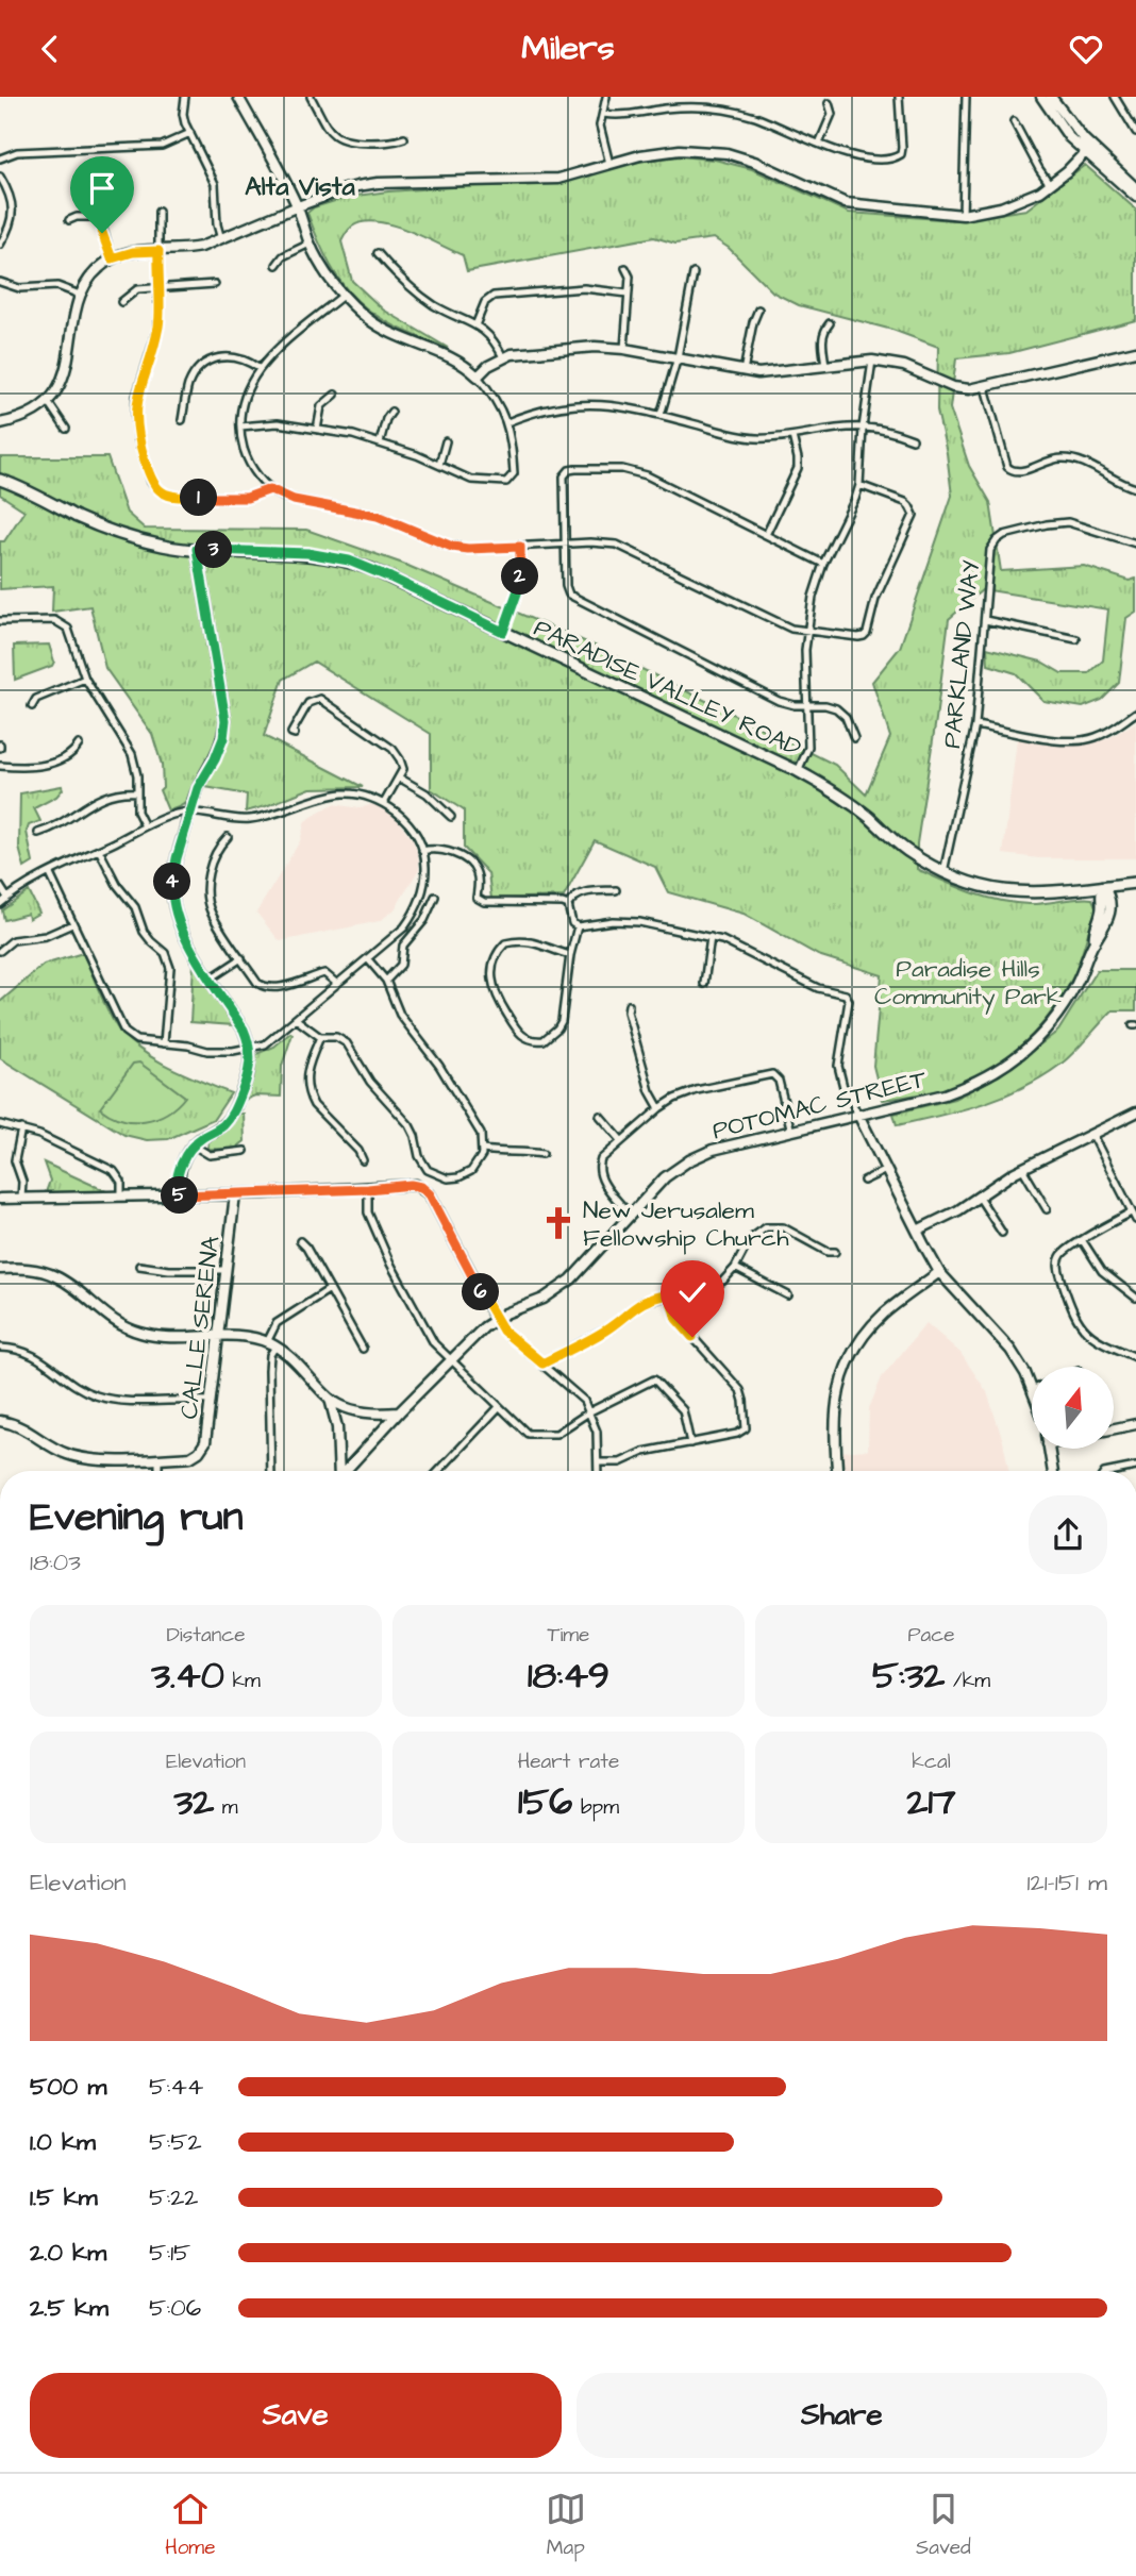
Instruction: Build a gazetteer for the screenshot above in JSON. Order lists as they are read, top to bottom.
{
  "streets": {
    "main road": ["PARADISE VALLEY ROAD"],
    "street": ["PARKLAND WAY", "POTOMAC STREET", "CALLE SERENA"]
  },
  "crossings": [
    ["PARKLAND WAY", "PARADISE VALLEY ROAD"],
    ["PARADISE VALLEY ROAD", "POTOMAC STREET"]
  ],
  "districts": ["Alta Vista"],
  "parks": ["Paradise Hills Community Park"],
  "places": {
    "church": ["New Jerusalem Fellowship Church"]
  },
  "north": "top",
  "page": {
    "header": "Milers",
    "pins": [
      "1",
      "3",
      "2",
      "4",
      "5",
      "6"
    ],
    "heading": ["Evening run", "18:03"],
    "stats": [
      ["Distance", "3.40 km"],
      ["Time", "18:49"],
      ["Pace", "5:32 /km"],
      ["Elevation", "32 m"],
      ["Heart rate", "156 bpm"],
      ["kcal", "217"]
    ],
    "chart": ["Elevation", "121–151 m"],
    "list": [
      {
        "name": "500 m",
        "note": "5:44"
      },
      {
        "name": "1.0 km",
        "note": "5:52"
      },
      {
        "name": "1.5 km",
        "note": "5:22"
      },
      {
        "name": "2.0 km",
        "note": "5:15"
      },
      {
        "name": "2.5 km",
        "note": "5:06"
      }
    ],
    "buttons": ["Save", "Share"],
    "tabs": ["Home", "Map", "Saved"]
  }
}
